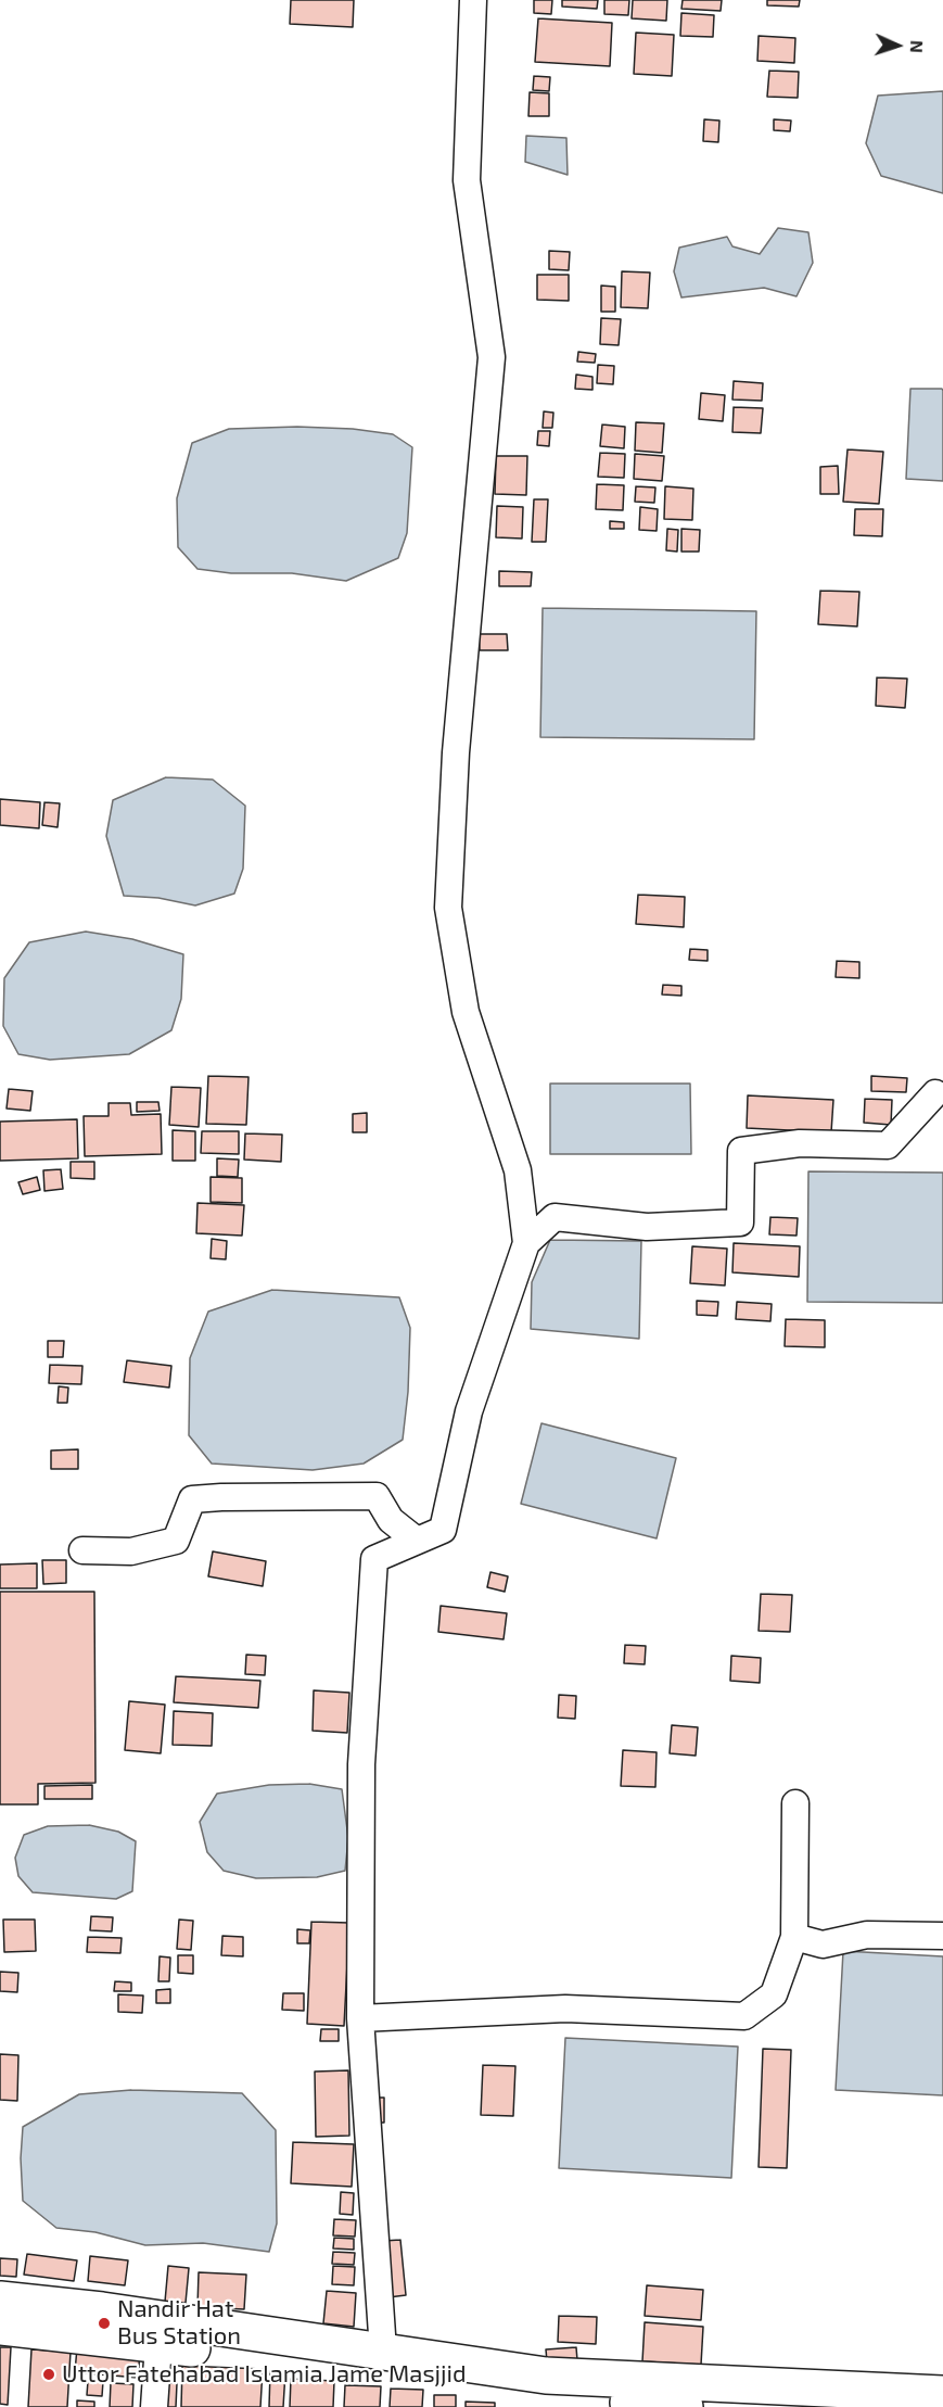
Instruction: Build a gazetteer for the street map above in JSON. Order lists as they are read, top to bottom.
{
  "places": ["Nandir Hat Bus Station", "Uttor Fatehabad Islamia Jame Masjjid"],
  "north": "right"
}
